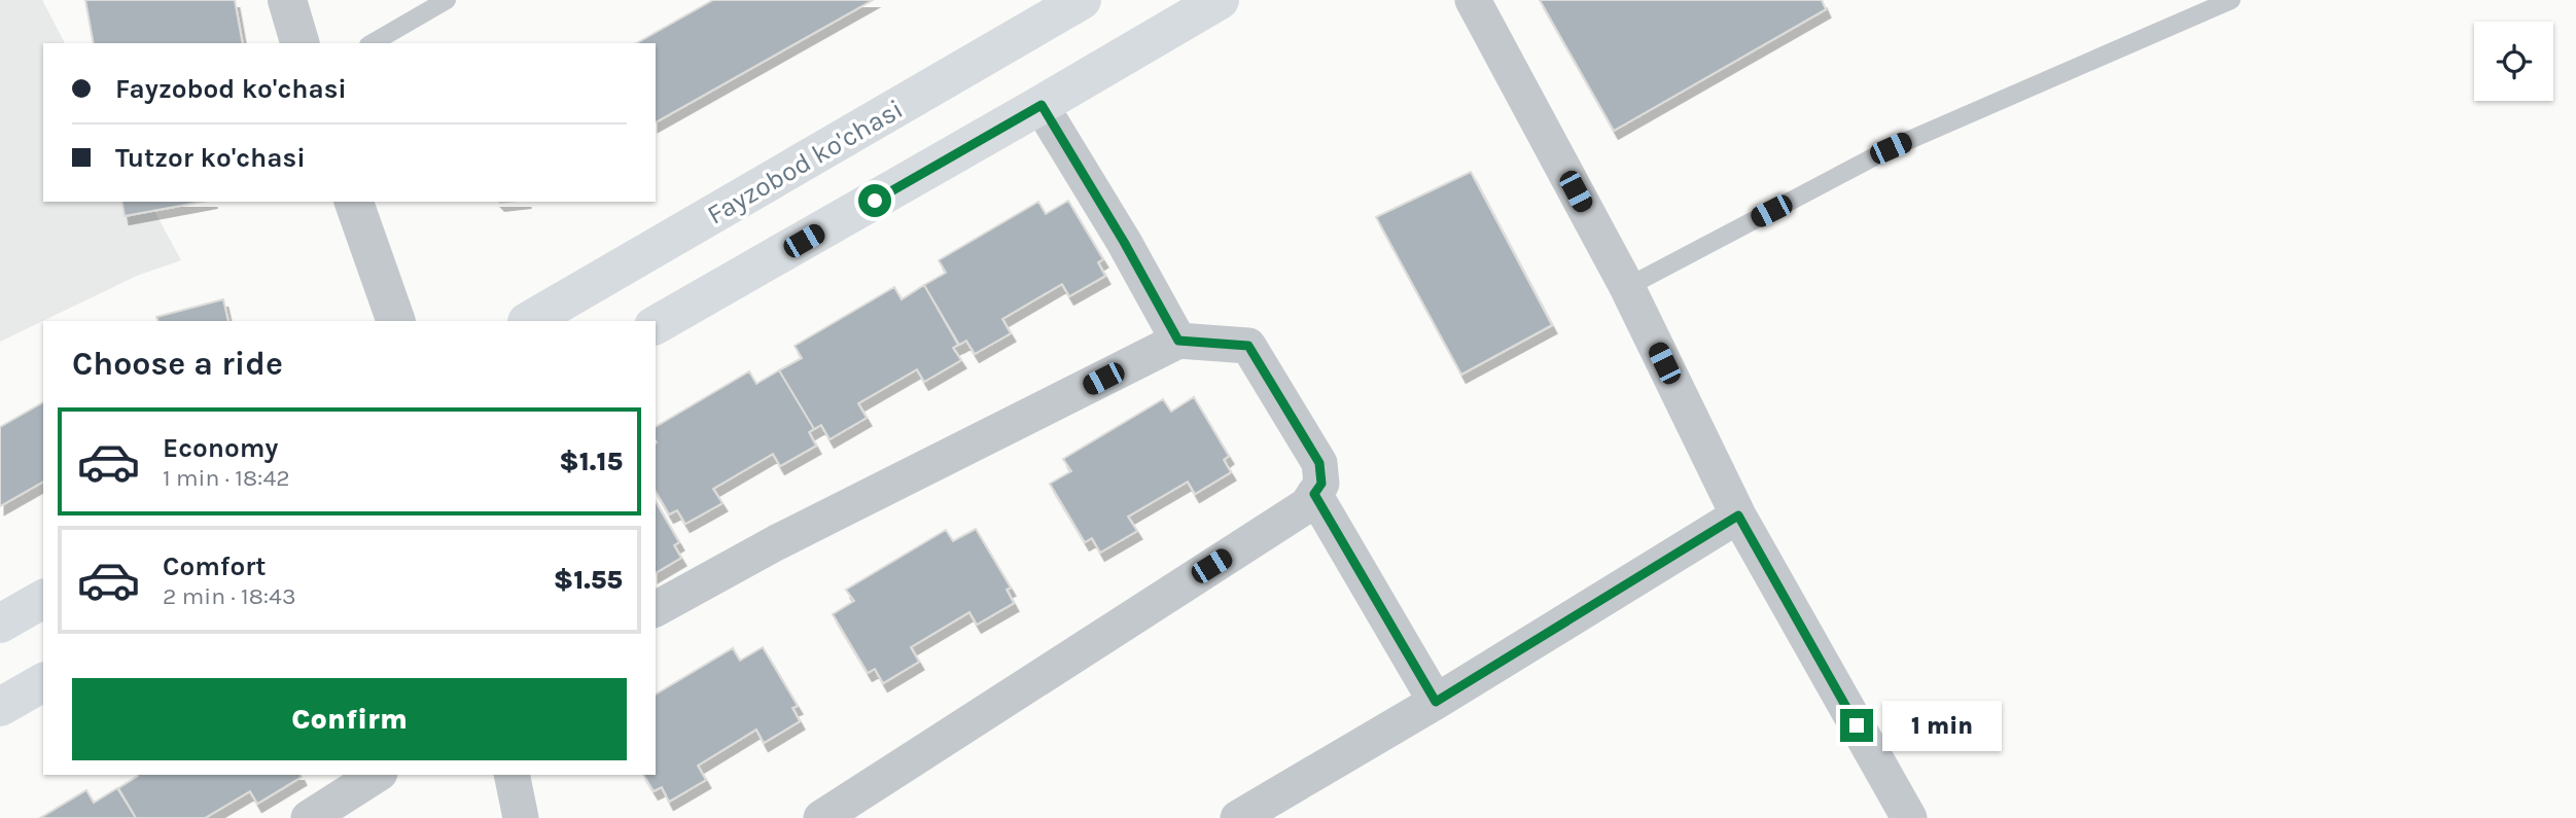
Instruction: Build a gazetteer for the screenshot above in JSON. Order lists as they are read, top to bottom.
{
  "streets": {
    "main road": ["Fayzobod ko'chasi"]
  },
  "page": {
    "banner": ["Fayzobod ko'chasi", "Tutzor ko'chasi"],
    "heading": "Choose a ride",
    "list": [
      {
        "name": "Economy",
        "note": "1 min · 18:42",
        "value": "$1.15"
      },
      {
        "name": "Comfort",
        "note": "2 min · 18:43",
        "value": "$1.55"
      }
    ],
    "buttons": "Confirm",
    "bubble": "1 min"
  }
}
